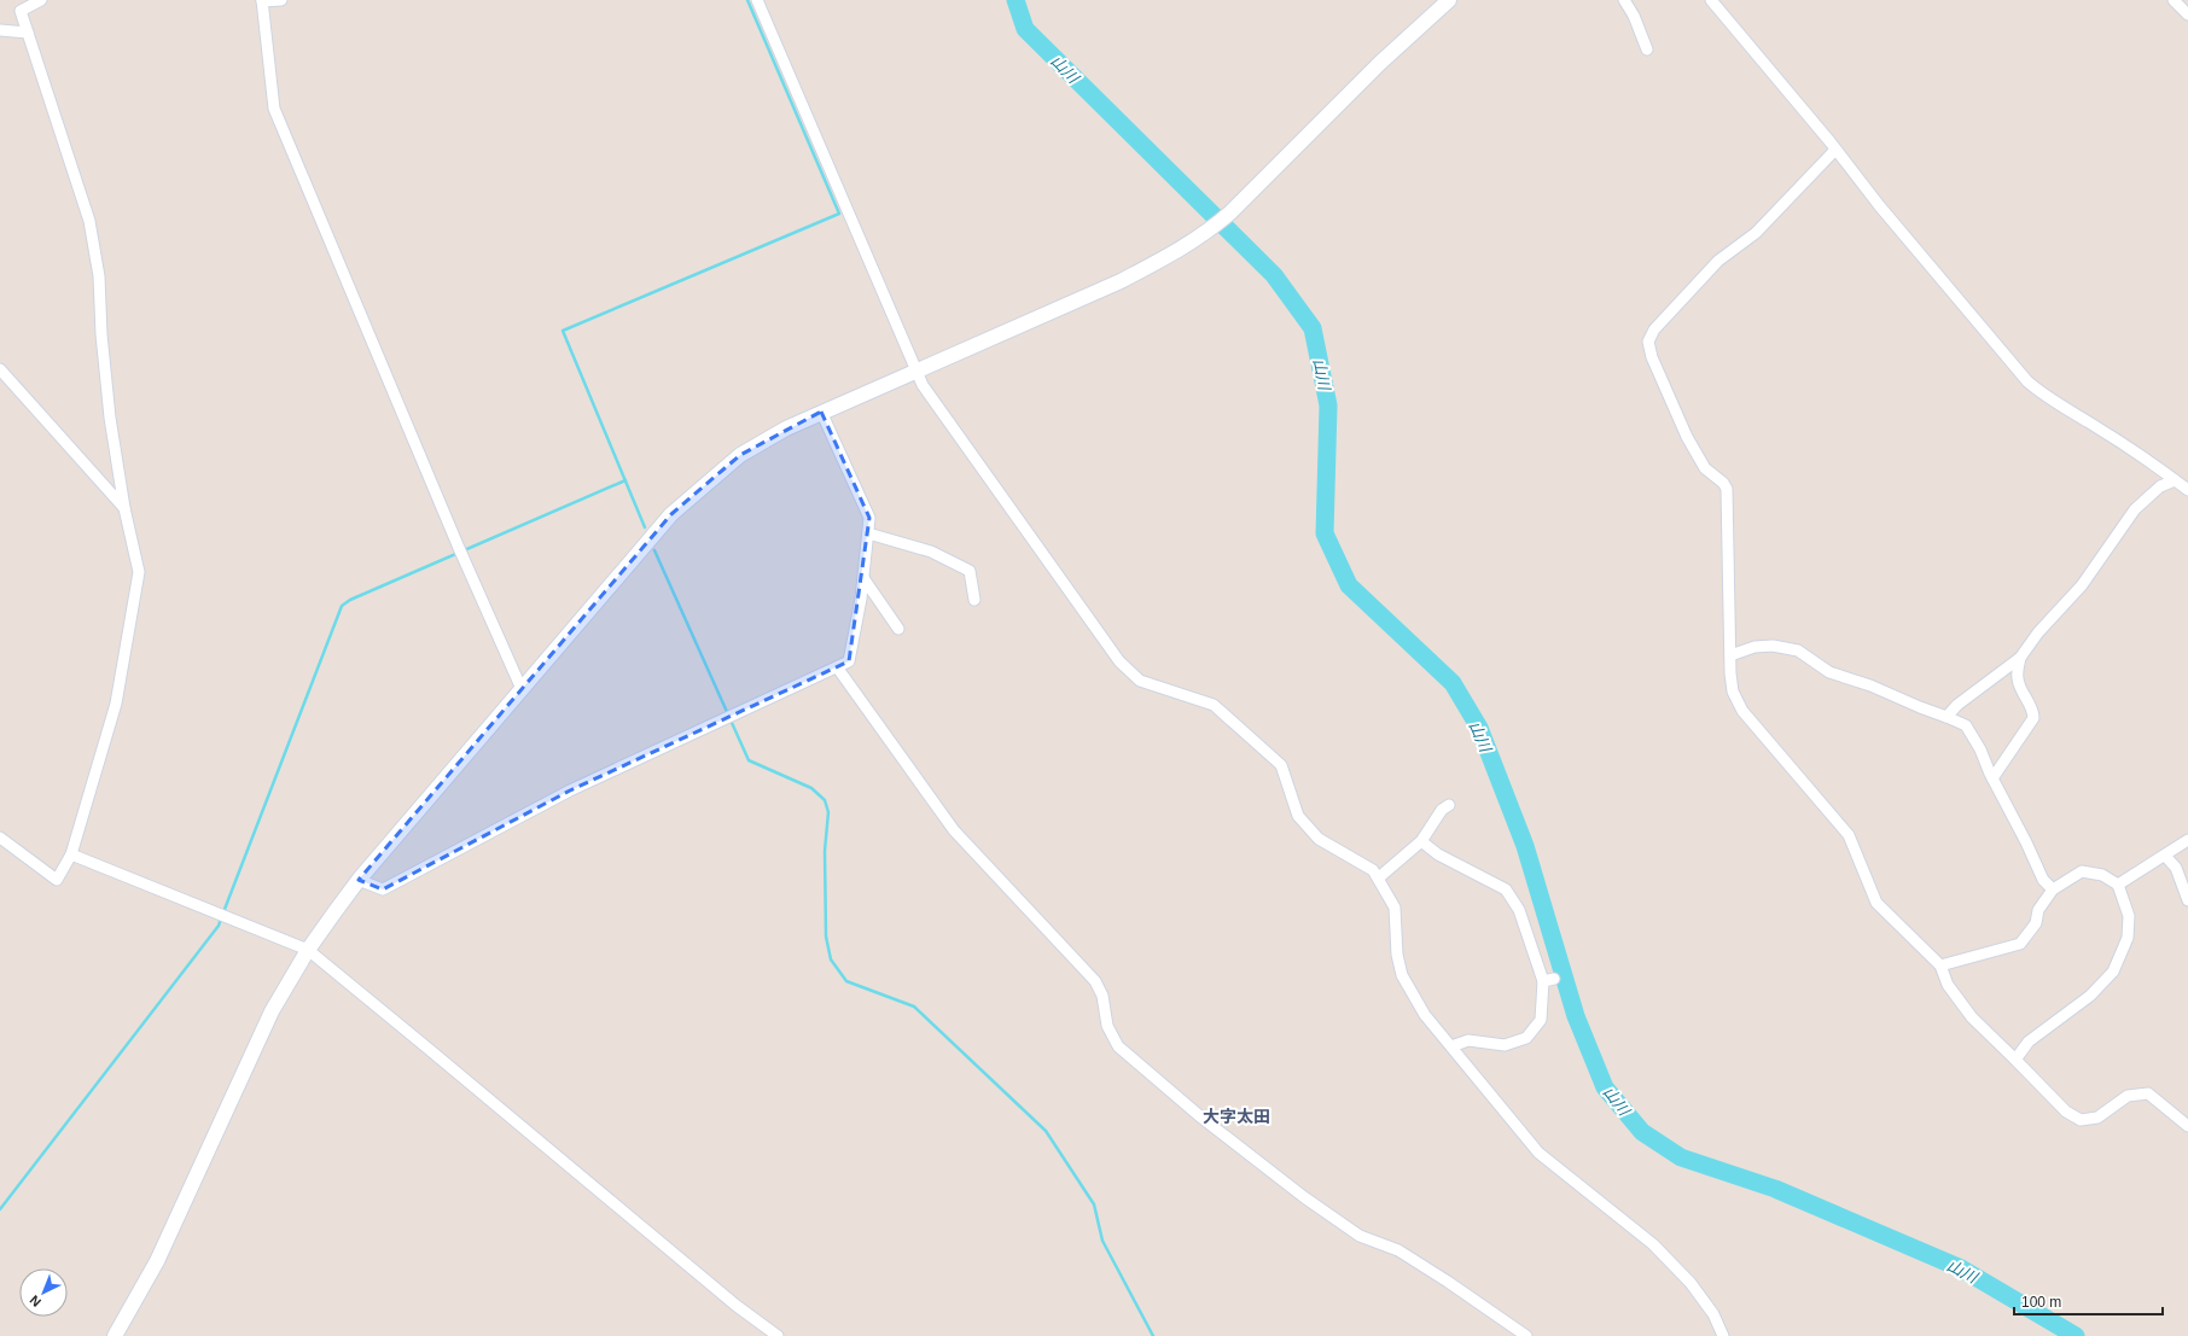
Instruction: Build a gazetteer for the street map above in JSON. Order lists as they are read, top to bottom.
{
  "districts": ["大字太田"],
  "water": ["山川"],
  "scale_bar": "100 m",
  "north": "bottom left"
}
